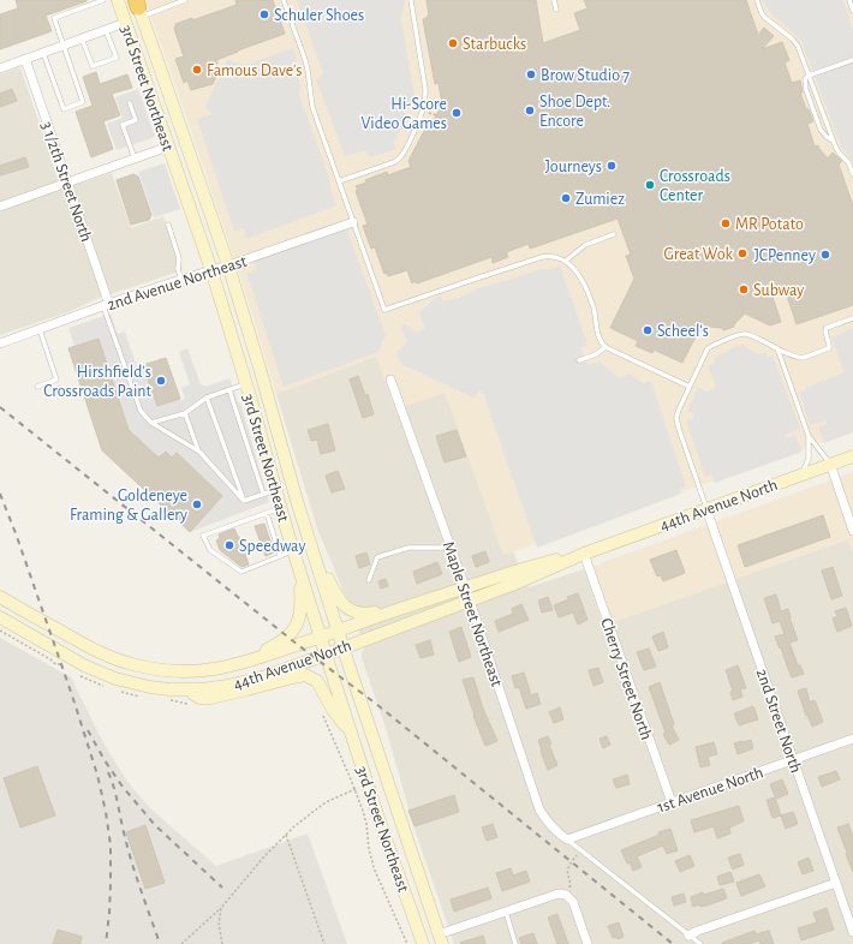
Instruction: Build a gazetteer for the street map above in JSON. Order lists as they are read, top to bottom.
{
  "streets": {
    "main road": ["3rd Street Northeast", "44th Avenue North"],
    "street": [
      "3 1/2th Street North",
      "2nd Avenue Northeast",
      "Maple Street Northeast",
      "Cherry Street North",
      "2nd Street North",
      "1st Avenue North"
    ]
  },
  "crossings": [
    ["3rd Street Northeast", "2nd Avenue Northeast"],
    ["3rd Street Northeast", "44th Avenue North"],
    ["3 1/2th Street North", "2nd Avenue Northeast"],
    ["44th Avenue North", "Maple Street Northeast"],
    ["44th Avenue North", "Cherry Street North"],
    ["44th Avenue North", "2nd Street North"],
    ["Maple Street Northeast", "1st Avenue North"],
    ["Cherry Street North", "1st Avenue North"],
    ["2nd Street North", "1st Avenue North"]
  ],
  "places": [
    "Schuler Shoes",
    "Starbucks",
    "Famous Dave's",
    "Brow Studio 7",
    "Shoe Dept. Encore",
    "Hi-Score Video Games",
    "Journeys",
    "Crossroads Center",
    "Zumiez",
    "MR Potato",
    "Great Wok",
    "JCPenney",
    "Subway",
    "Scheel's",
    "Hirshfield's Crossroads Paint",
    "Goldeneye Framing & Gallery",
    "Speedway"
  ]
}
